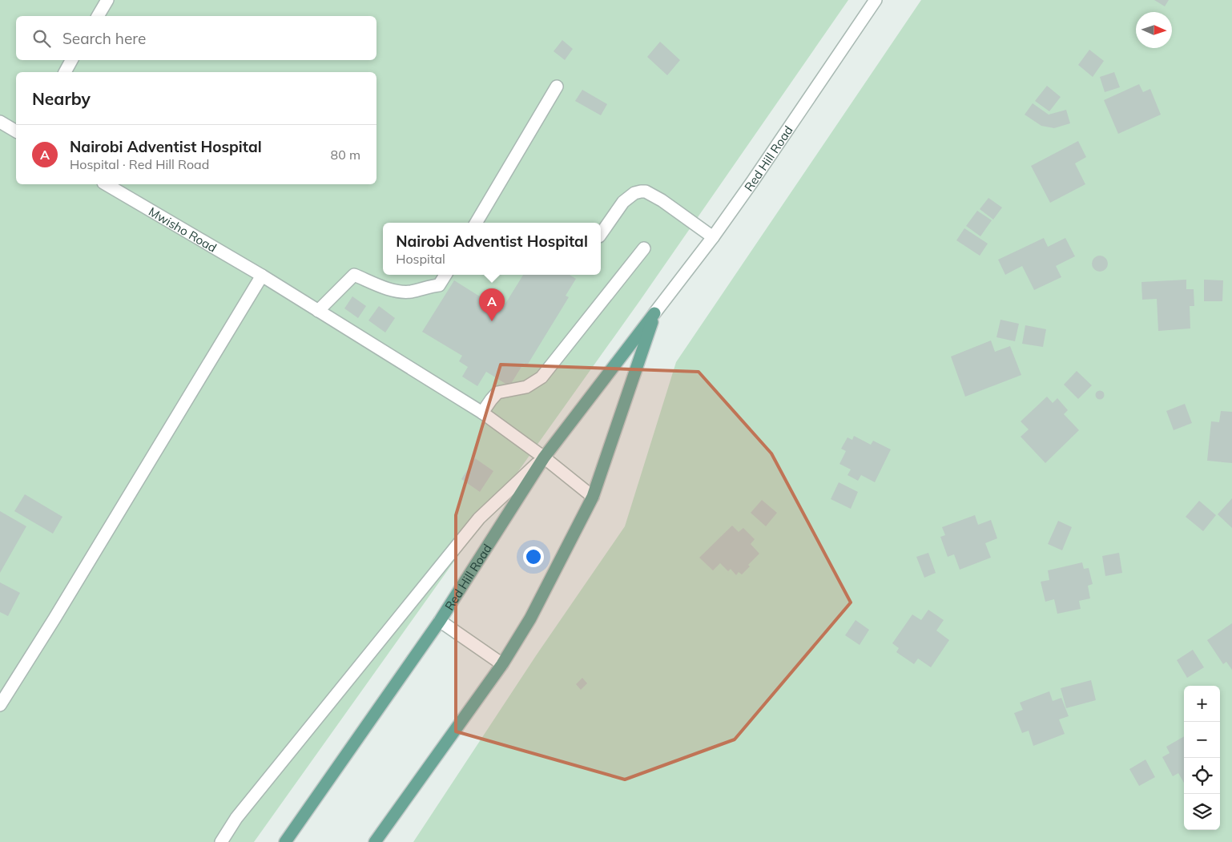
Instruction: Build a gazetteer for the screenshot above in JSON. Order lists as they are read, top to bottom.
{
  "streets": {
    "main road": ["Red Hill Road"],
    "street": ["Mwisho Road"]
  },
  "crossings": [
    ["Red Hill Road", "Mwisho Road"]
  ],
  "north": "right",
  "page": {
    "search": "Search here",
    "heading": "Nearby",
    "list": [
      {
        "mark": "A",
        "name": "Nairobi Adventist Hospital",
        "note": "Hospital · Red Hill Road",
        "value": "80 m"
      }
    ],
    "popup": ["Nairobi Adventist Hospital", "Hospital"],
    "pins": "A",
    "map_buttons": ["+", "−"]
  }
}
